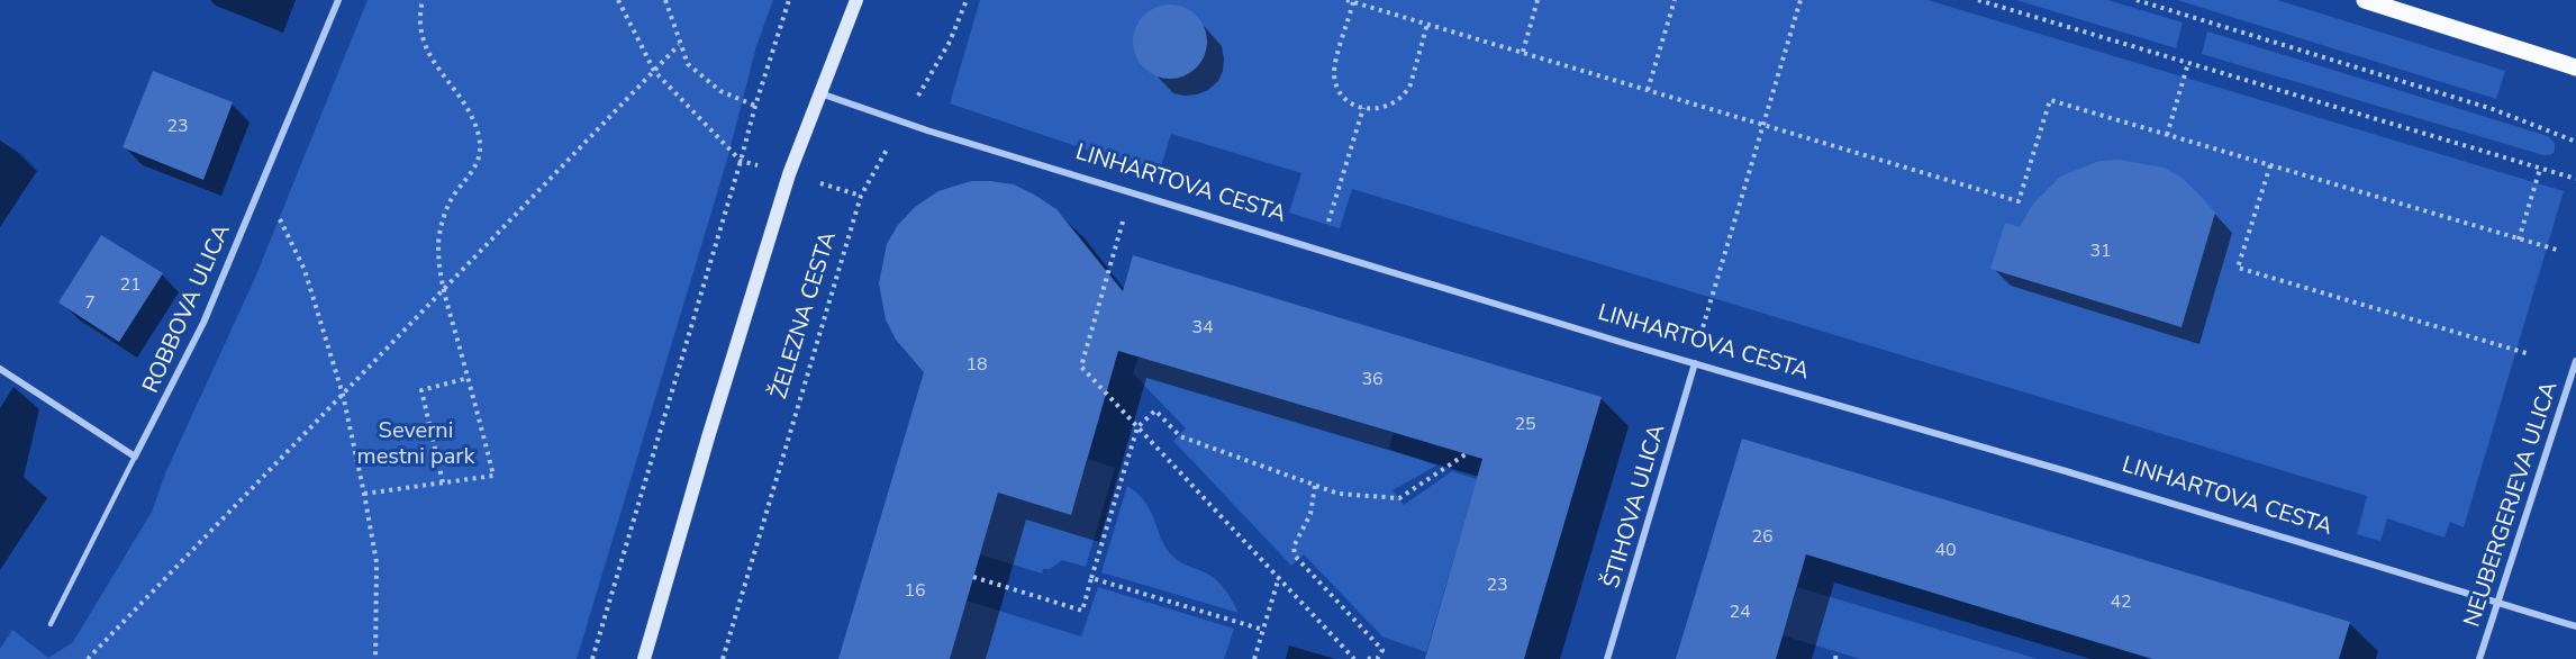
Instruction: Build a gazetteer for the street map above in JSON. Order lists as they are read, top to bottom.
{
  "streets": {
    "street": [
      "LINHARTOVA CESTA",
      "ROBBOVA ULICA",
      "NEUBERGERJEVA ULICA",
      "ŠTIHOVA ULICA"
    ],
    "path": ["ŽELEZNA CESTA"]
  },
  "crossings": [
    ["LINHARTOVA CESTA", "ŽELEZNA CESTA"],
    ["LINHARTOVA CESTA", "NEUBERGERJEVA ULICA"],
    ["LINHARTOVA CESTA", "ŠTIHOVA ULICA"]
  ],
  "parks": ["Severni mestni park"],
  "house_numbers": [
    "23",
    "31",
    "21",
    "7",
    "34",
    "18",
    "36",
    "25",
    "26",
    "40",
    "23",
    "16",
    "42",
    "24"
  ]
}
